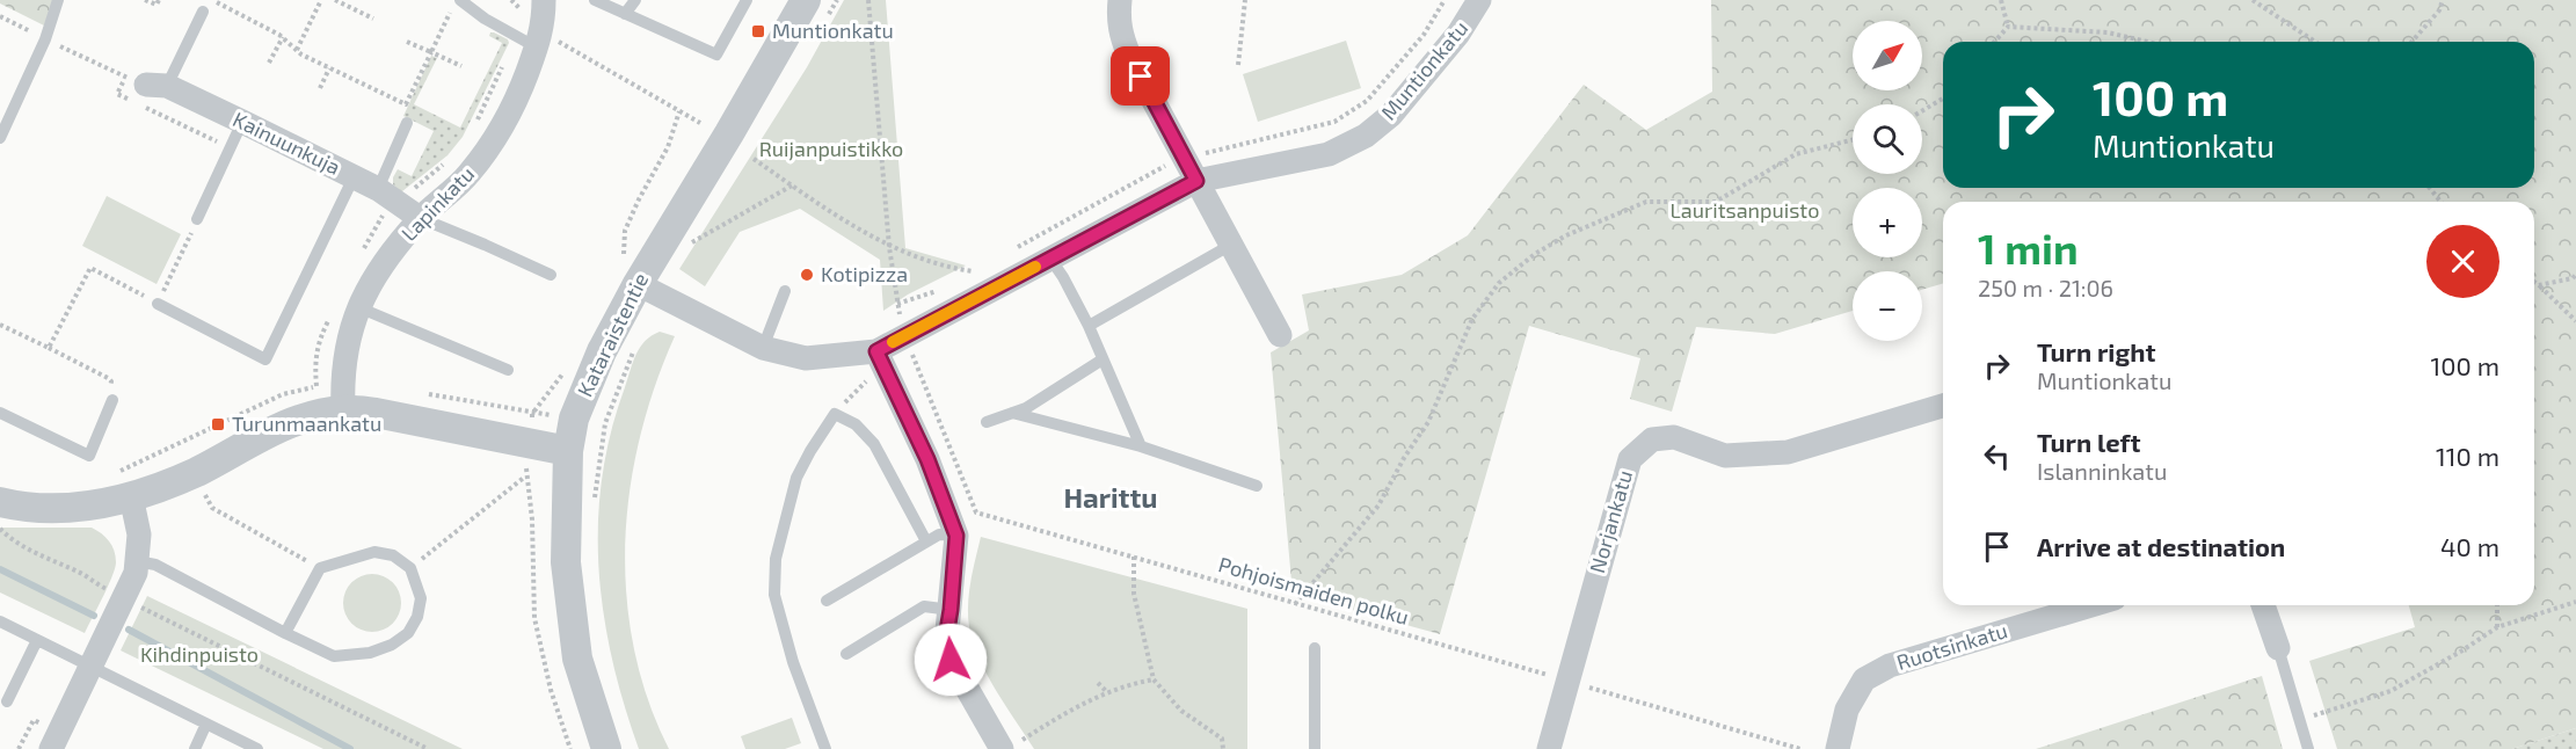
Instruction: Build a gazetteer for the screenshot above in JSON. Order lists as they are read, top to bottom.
{
  "streets": {
    "street": [
      "Muntionkatu",
      "Kainuunkuja",
      "Lapinkatu",
      "Kataraistentie",
      "Norjankatu",
      "Ruotsinkatu"
    ],
    "path": ["Pohjoismaiden polku"]
  },
  "crossings": [
    ["Muntionkatu", "Kataraistentie"],
    ["Kainuunkuja", "Lapinkatu"],
    ["Norjankatu", "Pohjoismaiden polku"]
  ],
  "districts": ["Harittu"],
  "parks": ["Ruijanpuistikko", "Lauritsanpuisto", "Kihdinpuisto"],
  "places": {
    "transit": ["Muntionkatu", "Turunmaankatu"],
    "other": ["Kotipizza"]
  },
  "north": "top right",
  "page": {
    "map_buttons": ["+", "−"],
    "turn": ["100 m", "Muntionkatu"],
    "heading": ["1 min", "250 m · 21:06"],
    "list": [
      {
        "name": "Turn right",
        "note": "Muntionkatu",
        "value": "100 m"
      },
      {
        "name": "Turn left",
        "note": "Islanninkatu",
        "value": "110 m"
      },
      {
        "name": "Arrive at destination",
        "value": "40 m"
      }
    ]
  }
}
